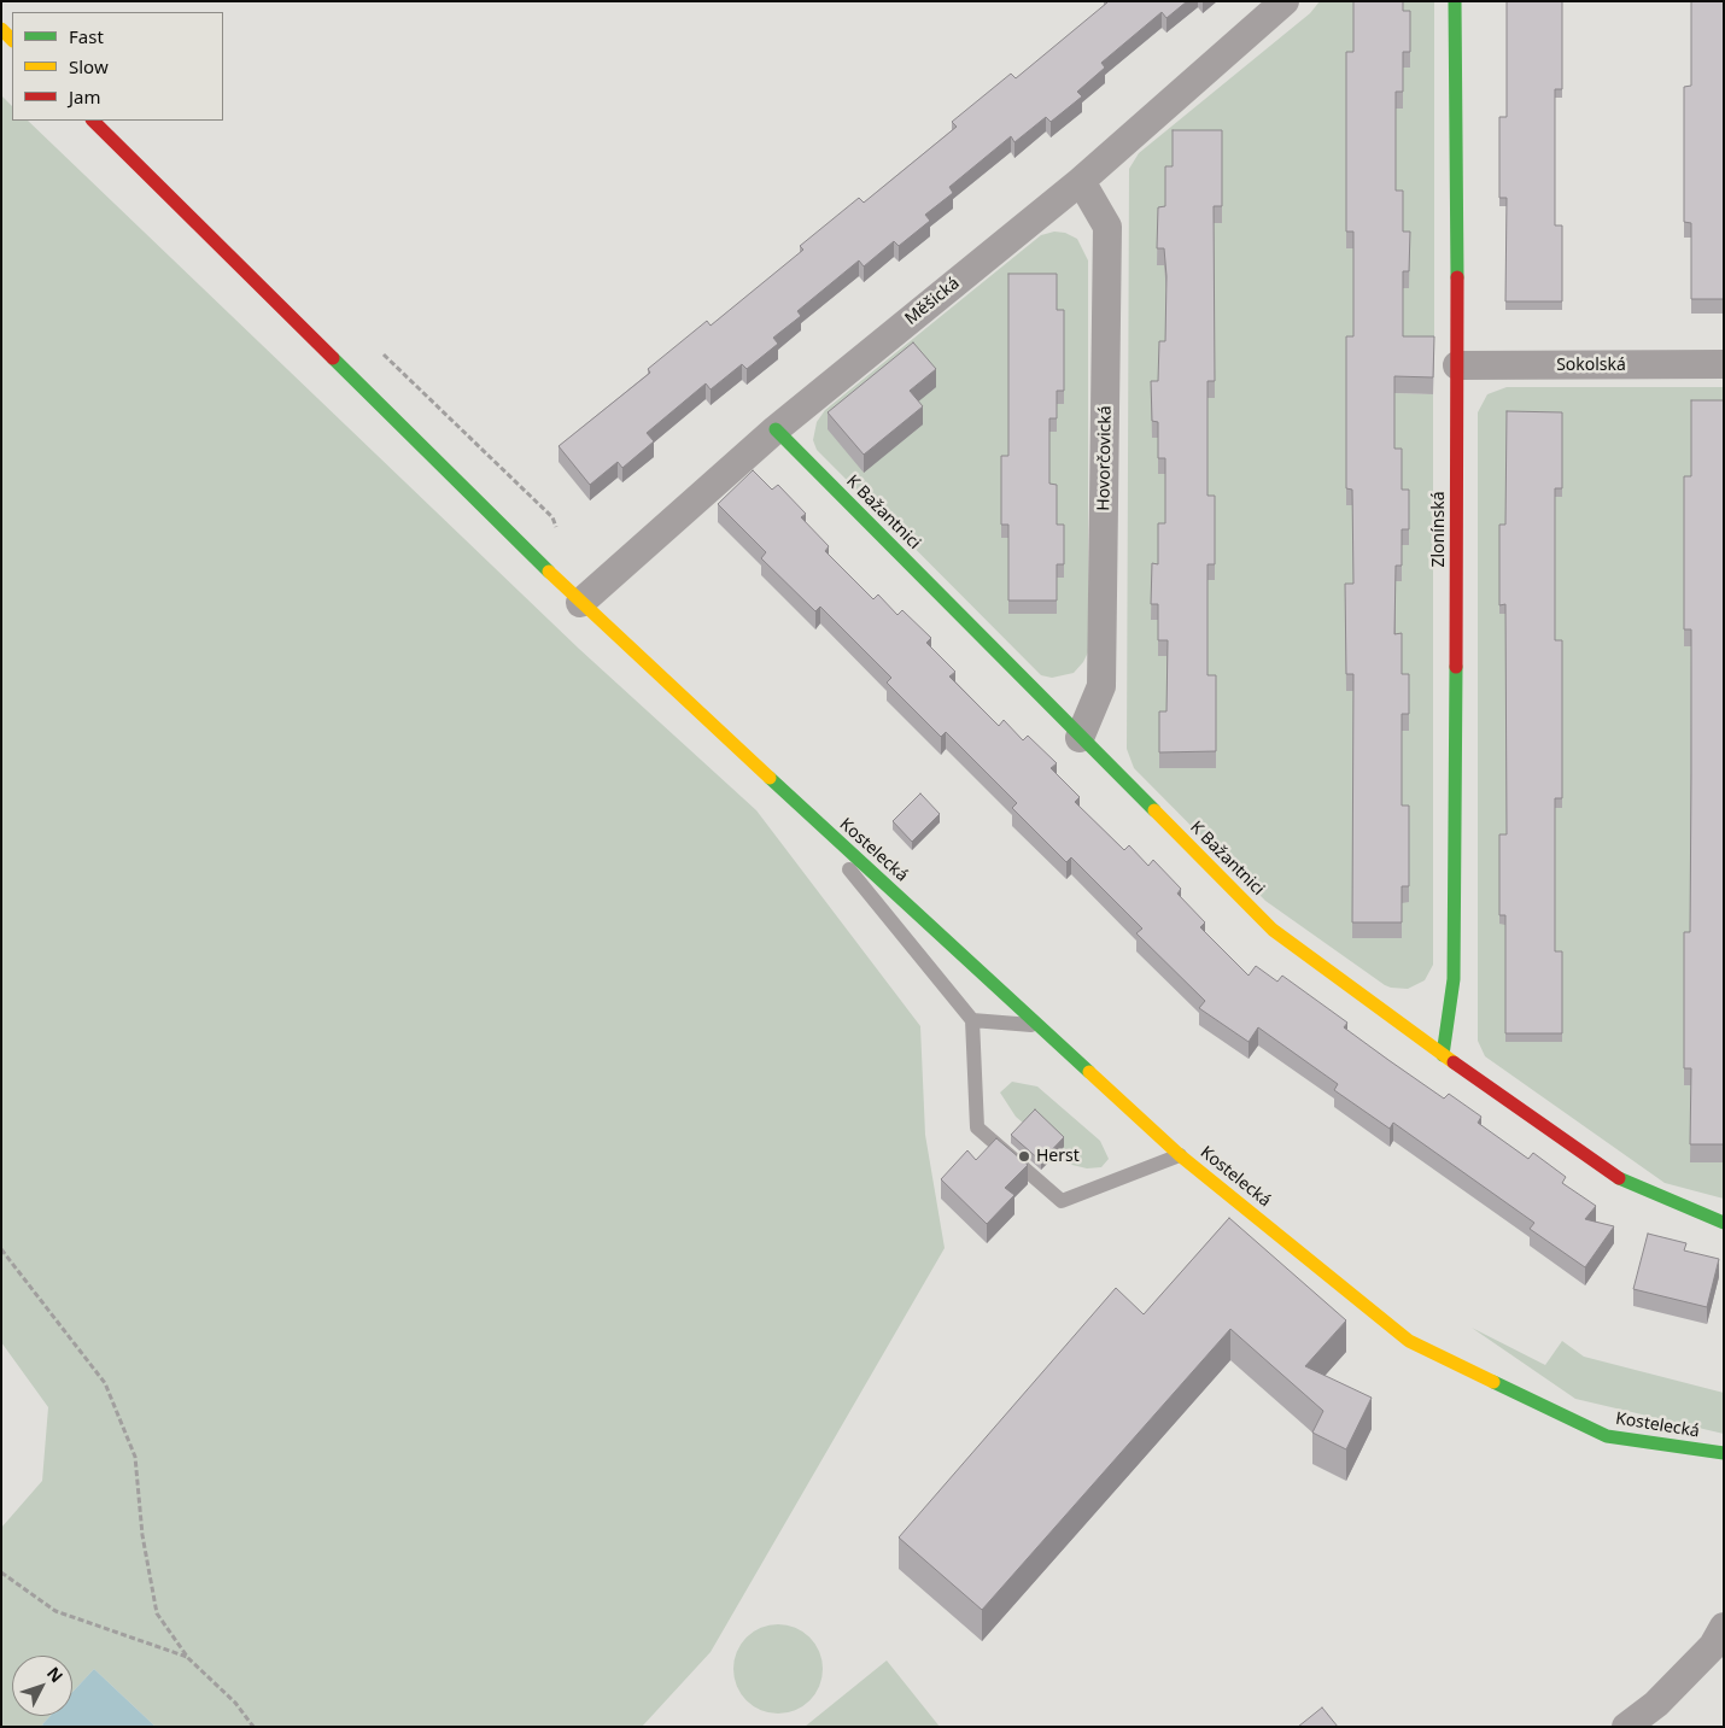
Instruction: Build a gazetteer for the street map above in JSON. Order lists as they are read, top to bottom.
{
  "streets": {
    "street": [
      "Měšická",
      "Sokolská",
      "Hovorčovická",
      "K Bažantnici",
      "Zlonínská",
      "Kostelecká"
    ]
  },
  "crossings": [
    ["Měšická", "Hovorčovická"],
    ["Měšická", "K Bažantnici"],
    ["Měšická", "Kostelecká"],
    ["Sokolská", "Zlonínská"],
    ["Hovorčovická", "K Bažantnici"],
    ["K Bažantnici", "Zlonínská"]
  ],
  "places": ["Herst"],
  "legend": ["Fast", "Slow", "Jam"],
  "north": "top right"
}
